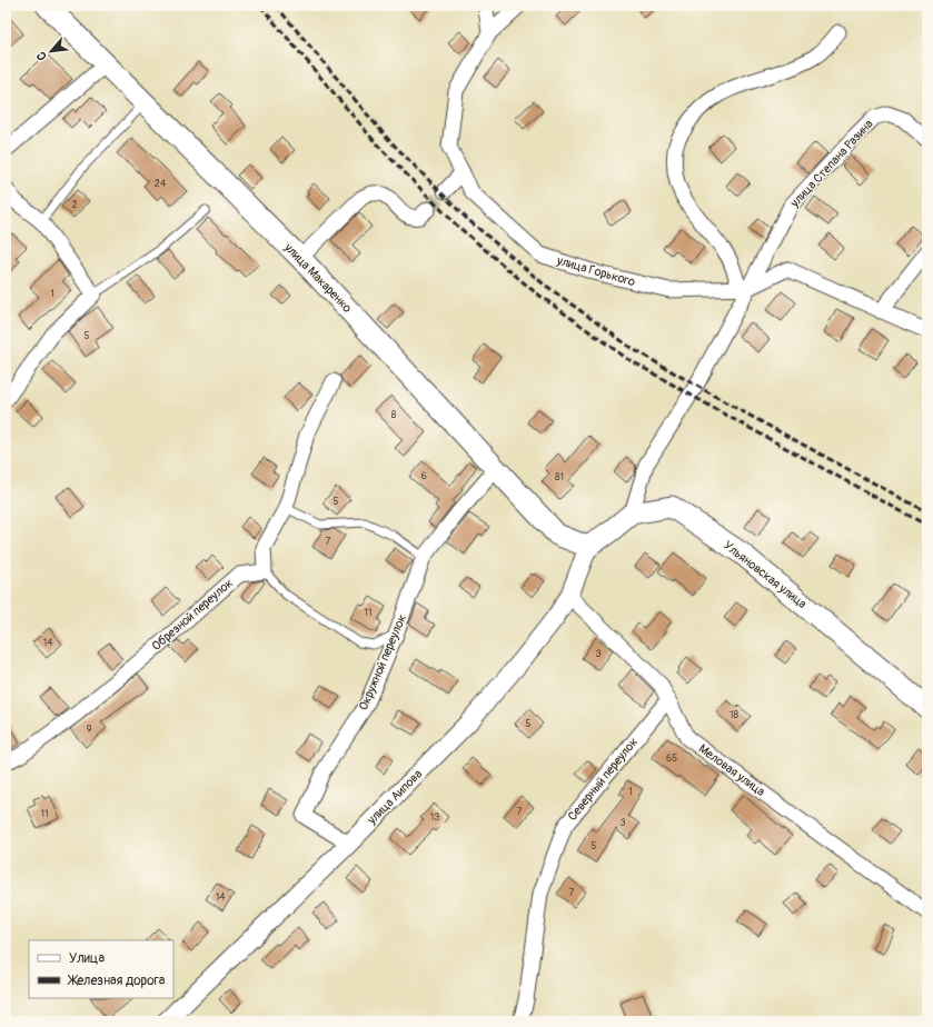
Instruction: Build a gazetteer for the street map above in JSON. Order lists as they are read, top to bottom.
{
  "streets": {
    "main road": ["улица Макаренко", "Ульяновская улица"],
    "street": [
      "улица Степана Разина",
      "улица Горького",
      "Обрезной переулок",
      "Окружной переулок",
      "Меловая улица",
      "Северный переулок",
      "улица Аипова"
    ]
  },
  "crossings": [
    ["улица Степана Разина", "улица Горького"],
    ["улица Степана Разина", "Ульяновская улица"],
    ["улица Макаренко", "Окружной переулок"],
    ["улица Макаренко", "улица Аипова"],
    ["Окружной переулок", "улица Аипова"],
    ["Меловая улица", "Северный переулок"],
    ["Меловая улица", "улица Аипова"]
  ],
  "house_numbers": [
    "24",
    "2",
    "1",
    "5",
    "8",
    "6",
    "81",
    "5",
    "7",
    "11",
    "14",
    "3",
    "18",
    "5",
    "9",
    "65",
    "1",
    "7",
    "11",
    "13",
    "3",
    "5",
    "7",
    "14"
  ],
  "legend": ["Улица", "Железная дорога"],
  "north": "bottom left"
}
